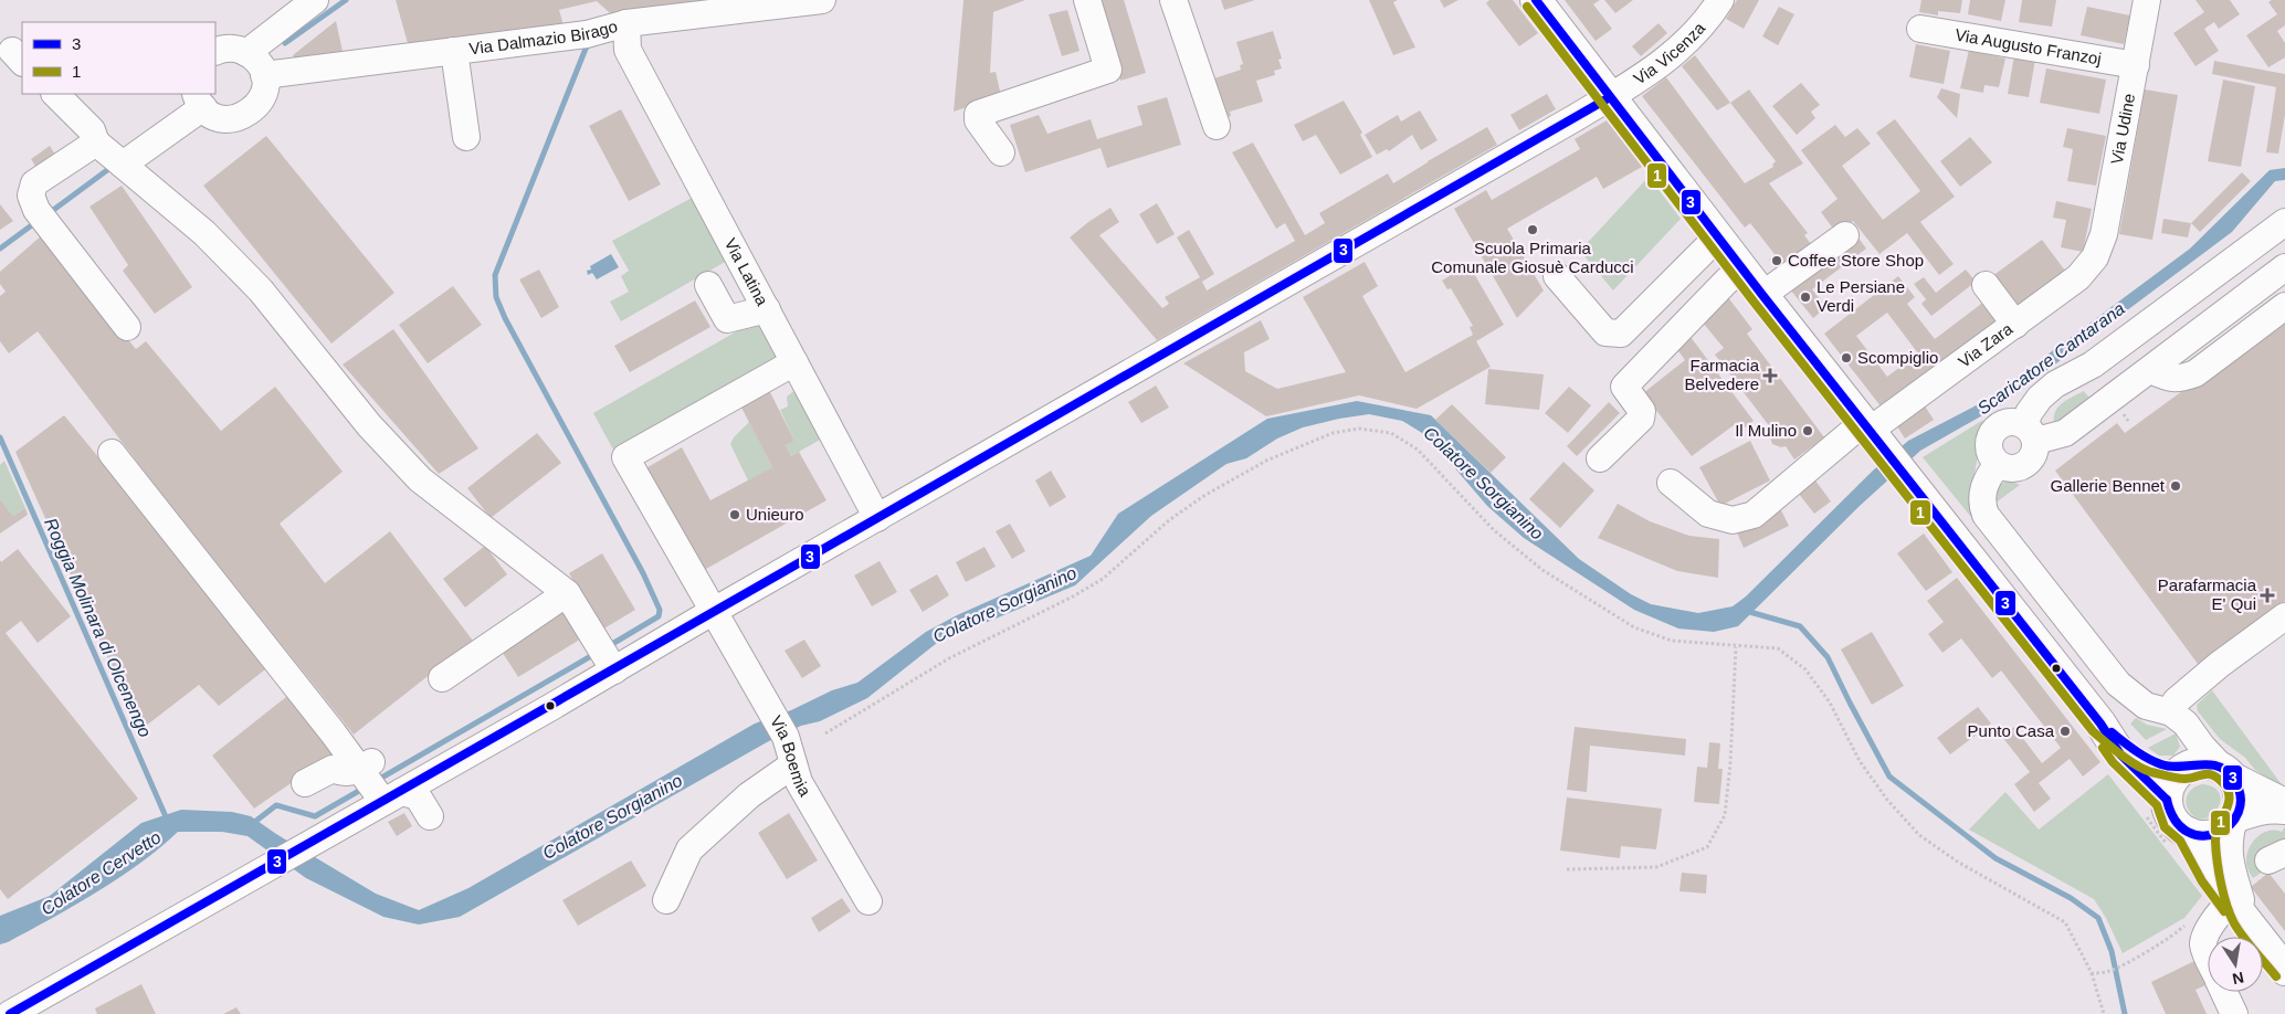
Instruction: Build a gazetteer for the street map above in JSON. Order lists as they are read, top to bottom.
{
  "streets": {
    "street": [
      "Via Dalmazio Birago",
      "Via Augusto Franzoj",
      "Via Vicenza",
      "Via Udine",
      "Via Latina",
      "Via Zara",
      "Via Boemia"
    ]
  },
  "crossings": [
    ["Via Dalmazio Birago", "Via Latina"],
    ["Via Augusto Franzoj", "Via Udine"],
    ["Via Vicenza", "Via Latina"],
    ["Via Vicenza", "Via Boemia"],
    ["Via Udine", "Via Zara"],
    ["Via Latina", "Via Boemia"]
  ],
  "water": [
    "Scaricatore Cantarana",
    "Colatore Sorgianino",
    "Roggia Molinara di Olcenengo",
    "Colatore Cervetto"
  ],
  "places": {
    "other": [
      "Scuola Primaria Comunale Giosuè Carducci",
      "Coffee Store Shop",
      "Le Persiane Verdi",
      "Scompiglio",
      "Il Mulino",
      "Gallerie Bennet",
      "Unieuro",
      "Punto Casa"
    ],
    "health": ["Farmacia Belvedere", "Parafarmacia E' Qui"]
  },
  "lines": ["transit line 3", "transit line 1"],
  "legend": ["3", "1"],
  "north": "bottom"
}
